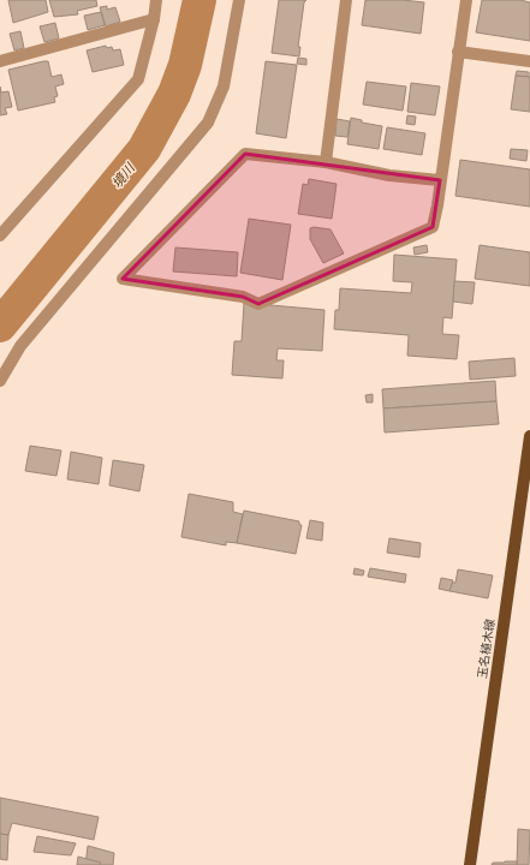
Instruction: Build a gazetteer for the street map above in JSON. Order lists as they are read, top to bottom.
{
  "streets": {
    "main road": ["玉名植木線"]
  },
  "water": ["境川"]
}
